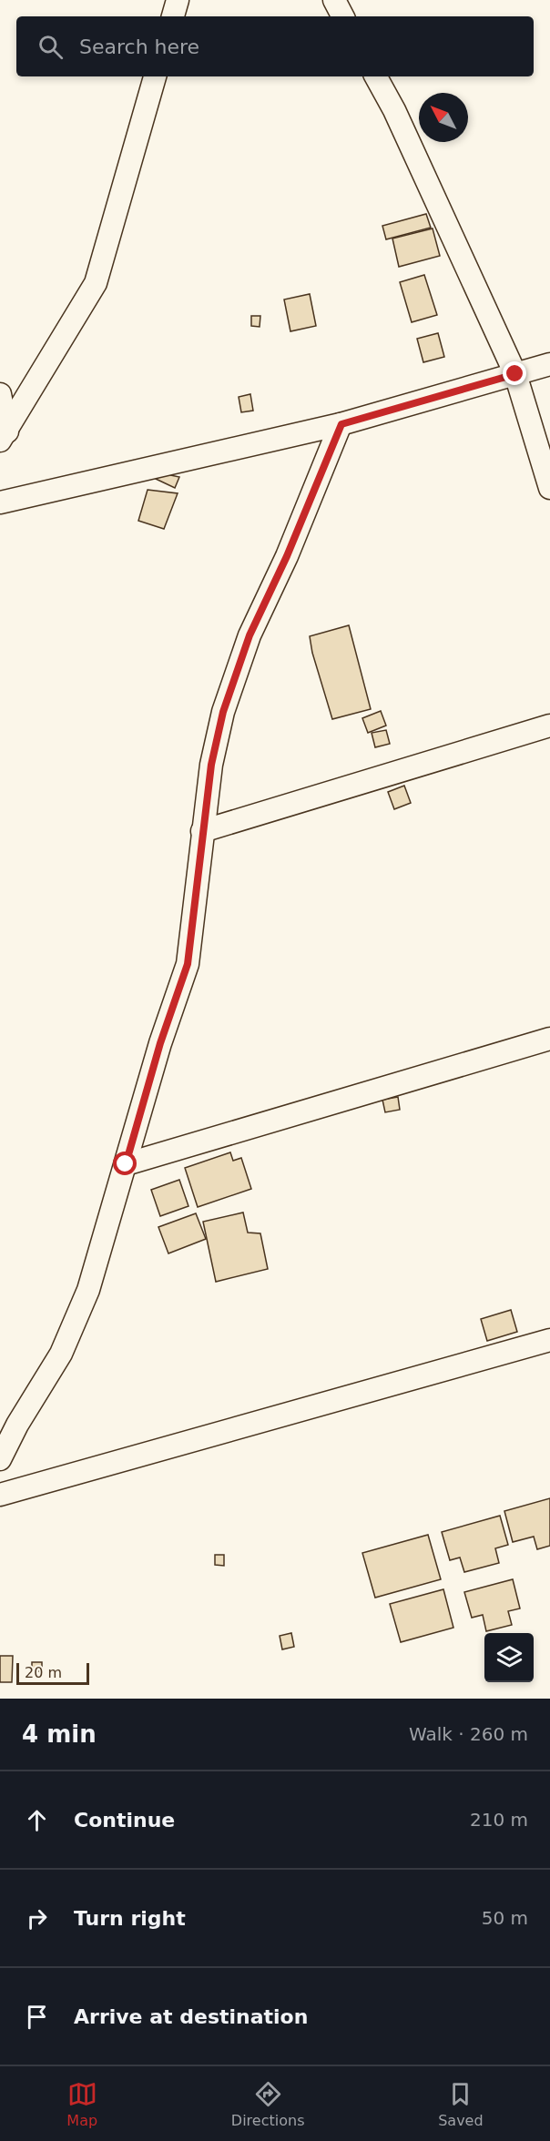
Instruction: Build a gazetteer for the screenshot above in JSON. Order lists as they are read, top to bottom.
{
  "scale_bar": "20 m",
  "north": "top left",
  "page": {
    "search": "Search here",
    "scale": "20 m",
    "heading": ["4 min", "Walk · 260 m"],
    "list": [
      ["Continue", "210 m"],
      ["Turn right", "50 m"],
      "Arrive at destination"
    ],
    "nav": ["Map", "Directions", "Saved"]
  }
}
